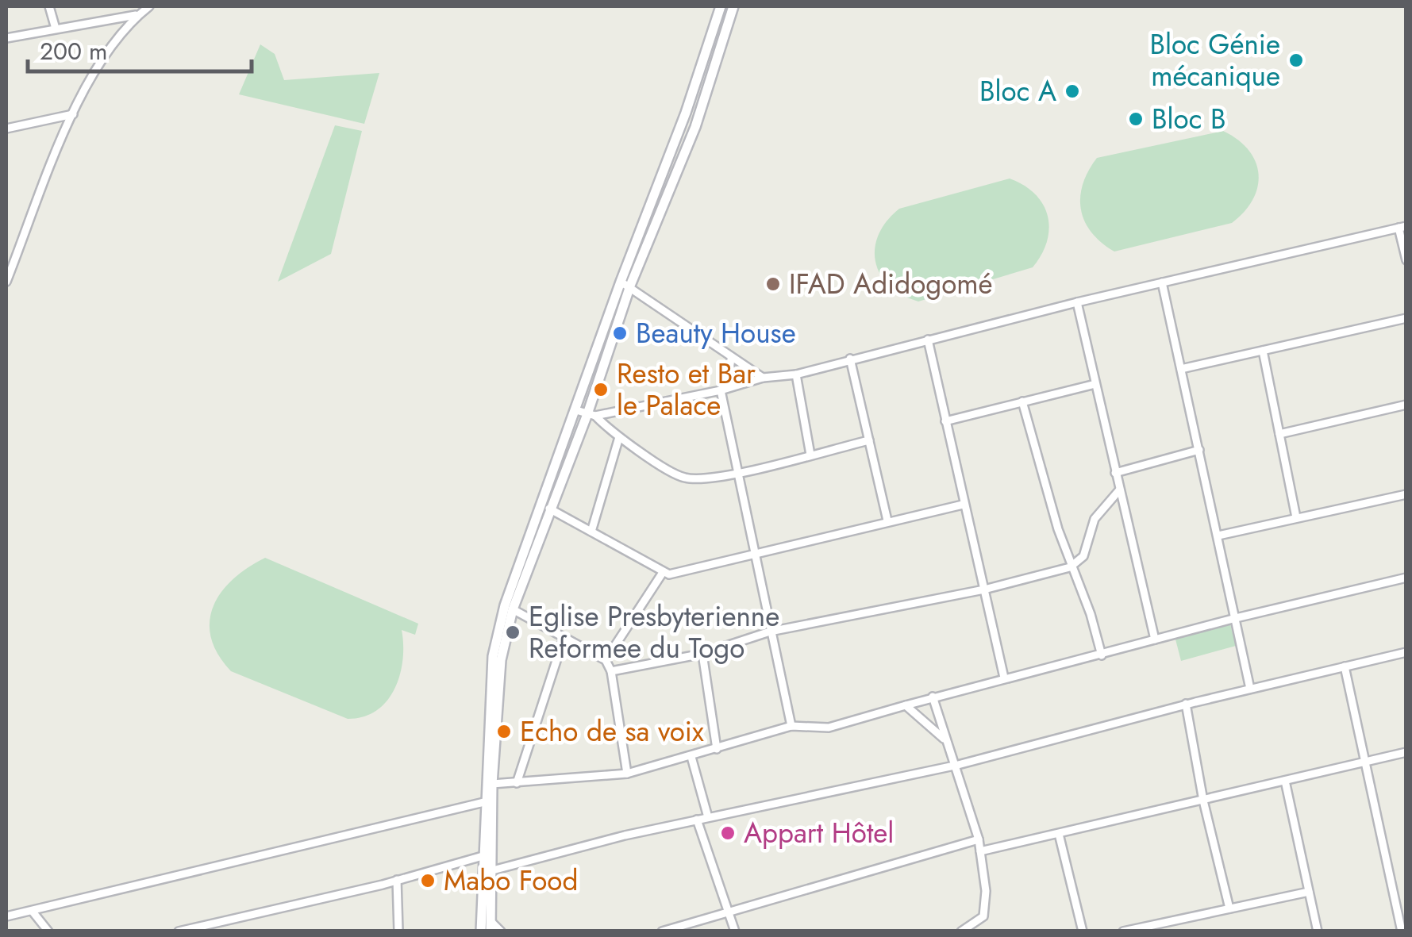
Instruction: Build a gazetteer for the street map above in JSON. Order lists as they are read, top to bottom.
{
  "places": [
    "Bloc Génie mécanique",
    "Bloc A",
    "Bloc B",
    "IFAD Adidogomé",
    "Beauty House",
    "Resto et Bar le Palace",
    "Eglise Presbyterienne Reformee du Togo",
    "Echo de sa voix",
    "Appart Hôtel",
    "Mabo Food"
  ],
  "scale_bar": "200 m"
}
